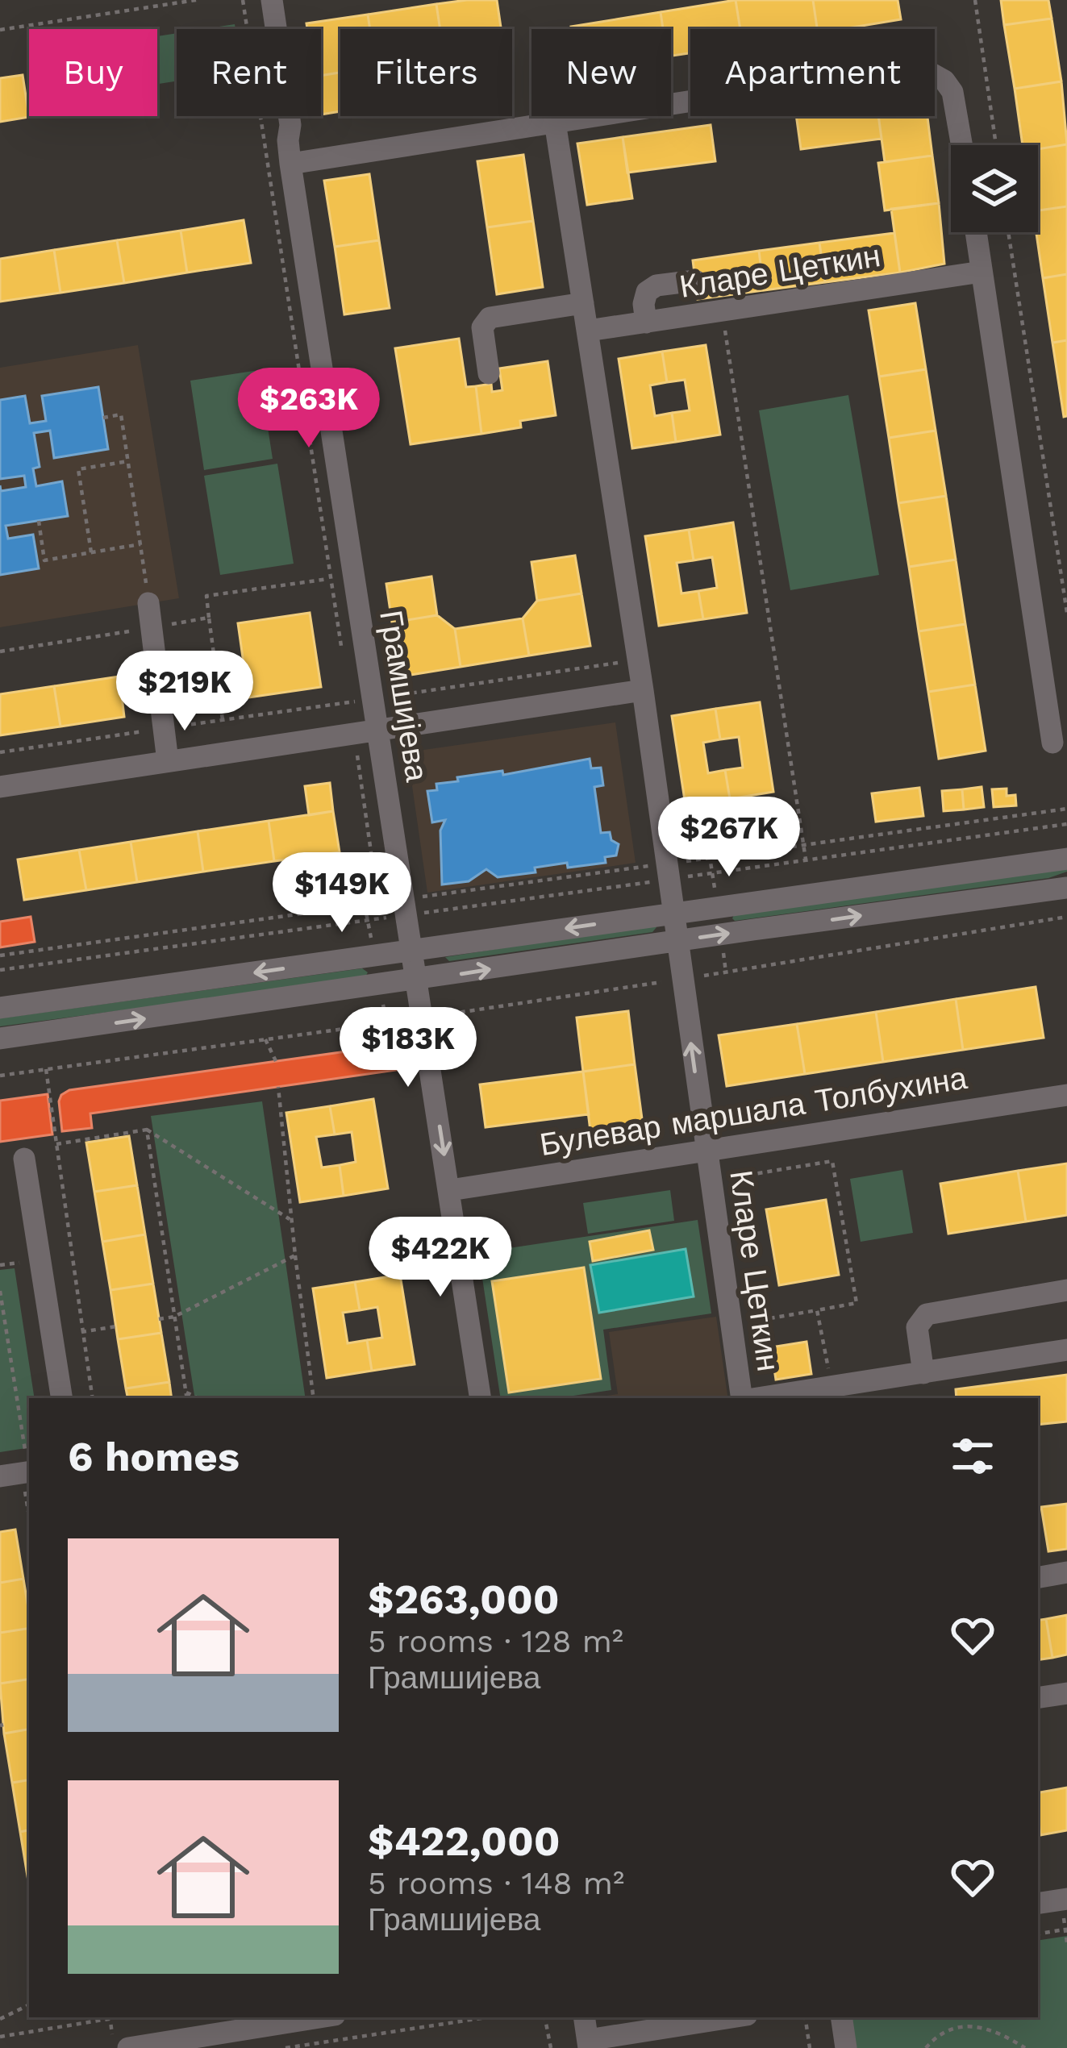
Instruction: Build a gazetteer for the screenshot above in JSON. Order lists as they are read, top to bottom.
{
  "streets": {
    "street": ["Кларе Цеткин", "Грамшијева", "Булевар маршала Толбухина"]
  },
  "crossings": [
    ["Кларе Цеткин", "Булевар маршала Толбухина"],
    ["Грамшијева", "Булевар маршала Толбухина"]
  ],
  "page": {
    "chip": [
      "Buy",
      "Rent",
      "Filters",
      "New",
      "Apartment"
    ],
    "price": [
      "$263K",
      "$219K",
      "$267K",
      "$149K",
      "$183K",
      "$422K"
    ],
    "heading": "6 homes",
    "list": [
      {
        "name": "$263,000",
        "note": "5 rooms · 128 m² · Грамшијева"
      },
      {
        "name": "$422,000",
        "note": "5 rooms · 148 m² · Грамшијева"
      }
    ]
  }
}
